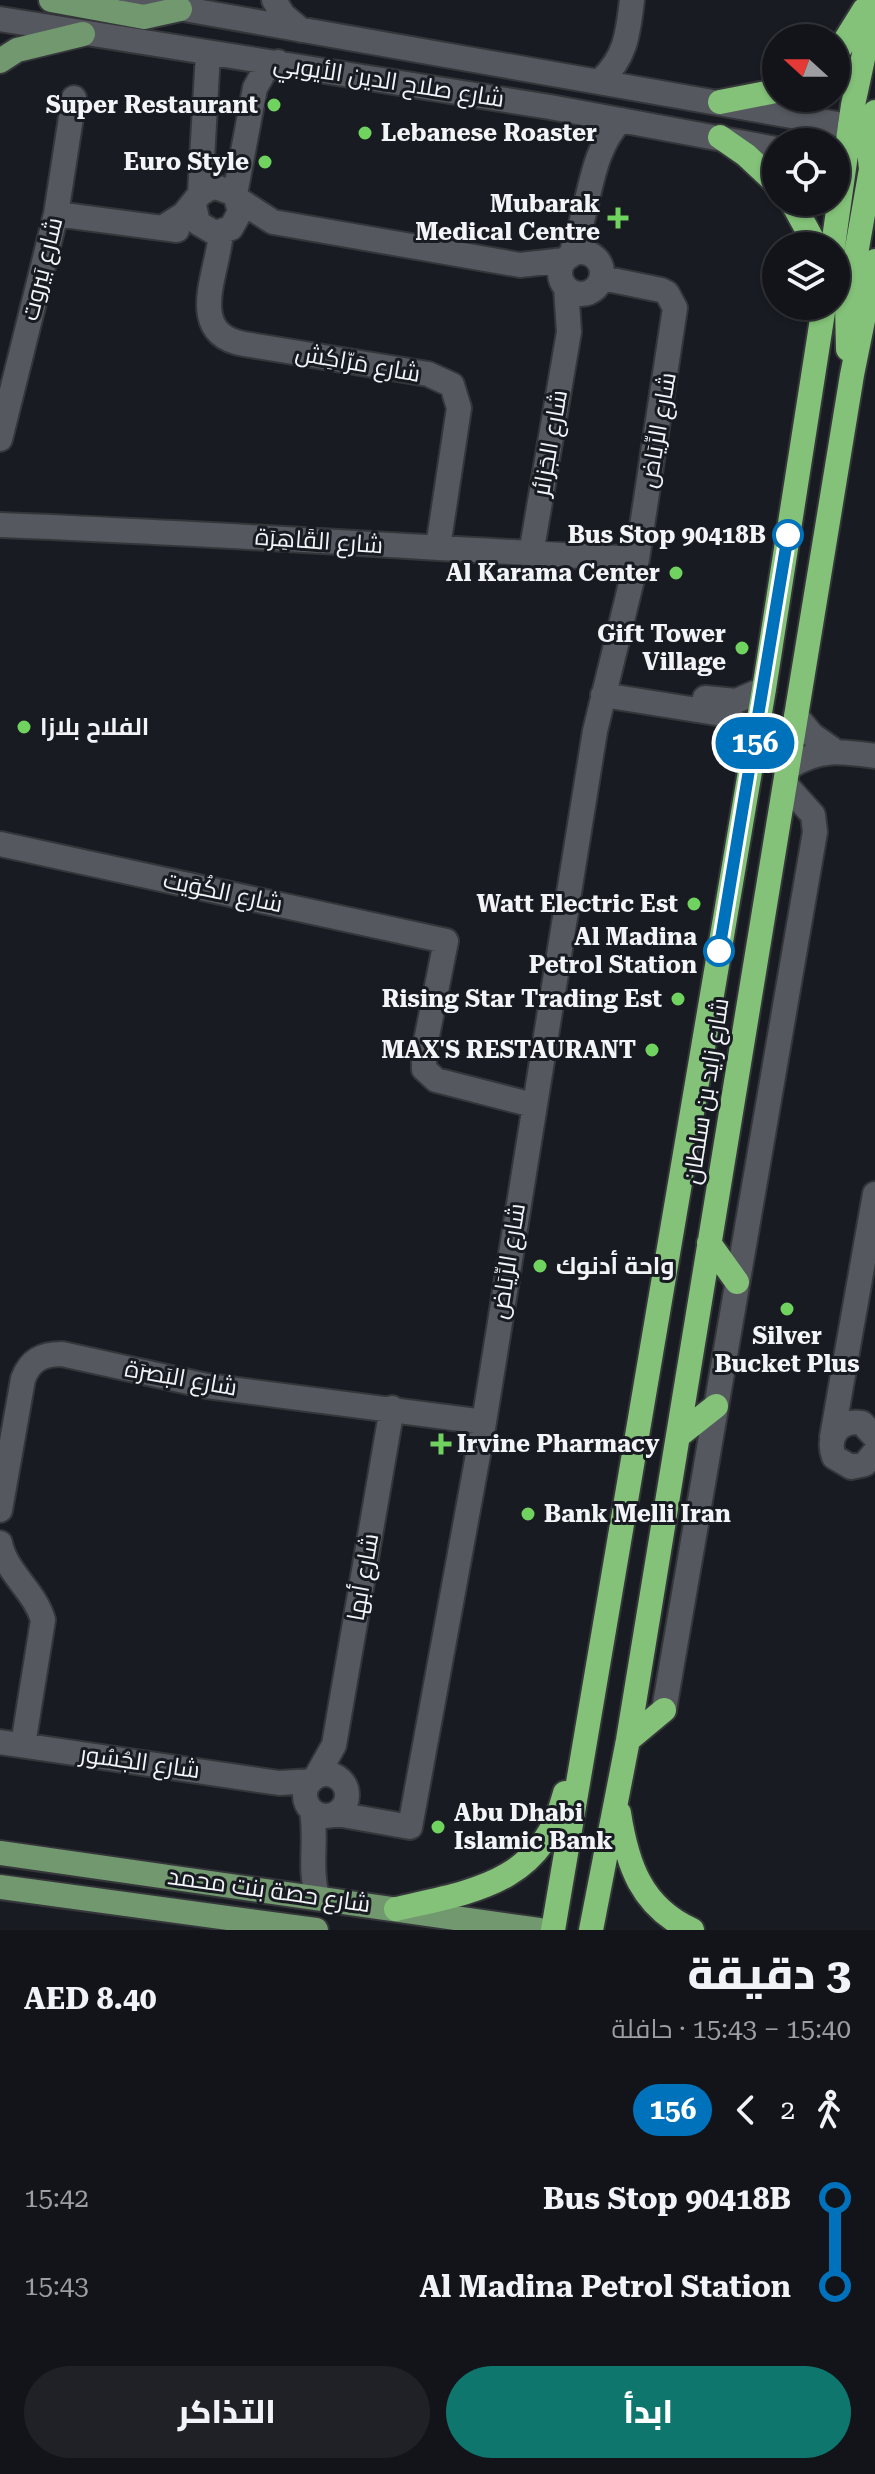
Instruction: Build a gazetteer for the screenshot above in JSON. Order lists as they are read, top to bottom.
{
  "streets": {
    "highway": ["شارع زايد بن سلطان"],
    "main road": ["شارع حصة بنت محمد"],
    "street": [
      "شارع صلاح الدين الأيوبي",
      "شارع بَيروت",
      "شارع مَرّاكِش",
      "شارع الرِّيَاض",
      "شارع الجَزائر",
      "شارع القَاهِرَة",
      "شارع الكُوَيت",
      "شارع البَصرَة",
      "شارع أبها",
      "شارع الجُسُور"
    ]
  },
  "crossings": [
    ["شارع صلاح الدين الأيوبي", "شارع الجَزائر"],
    ["شارع بَيروت", "شارع الرِّيَاض"],
    ["شارع مَرّاكِش", "شارع الرِّيَاض"],
    ["شارع مَرّاكِش", "شارع القَاهِرَة"],
    ["شارع الرِّيَاض", "شارع الجَزائر"],
    ["شارع الرِّيَاض", "شارع القَاهِرَة"],
    ["شارع الرِّيَاض", "شارع الكُوَيت"],
    ["شارع الرِّيَاض", "شارع البَصرَة"],
    ["شارع الرِّيَاض", "شارع الجُسُور"],
    ["شارع الجَزائر", "شارع القَاهِرَة"],
    ["شارع البَصرَة", "شارع أبها"],
    ["شارع أبها", "شارع الجُسُور"],
    ["شارع أبها", "شارع حصة بنت محمد"]
  ],
  "places": {
    "other": [
      "Super Restaurant",
      "Lebanese Roaster",
      "Euro Style",
      "Bus Stop 90418B",
      "Al Karama Center",
      "Gift Tower Village",
      "الفلاح بلازا",
      "Watt Electric Est",
      "Al Madina Petrol Station",
      "Rising Star Trading Est",
      "MAX'S RESTAURANT",
      "واحة أدنوك",
      "Silver Bucket Plus",
      "Bank Melli Iran",
      "Abu Dhabi Islamic Bank"
    ],
    "health": ["Mubarak Medical Centre", "Irvine Pharmacy"]
  },
  "lines": ["bus line 156"],
  "north": "left",
  "page": {
    "on_map": "156",
    "heading": ["3 دقيقة", "15:40 – 15:43 · حافلة", "AED 8.40"],
    "legs": ["2", "156"],
    "list": [
      {
        "name": "Bus Stop 90418B",
        "value": "15:42"
      },
      {
        "name": "Al Madina Petrol Station",
        "value": "15:43"
      }
    ],
    "buttons": ["ابدأ", "التذاكر"]
  }
}
